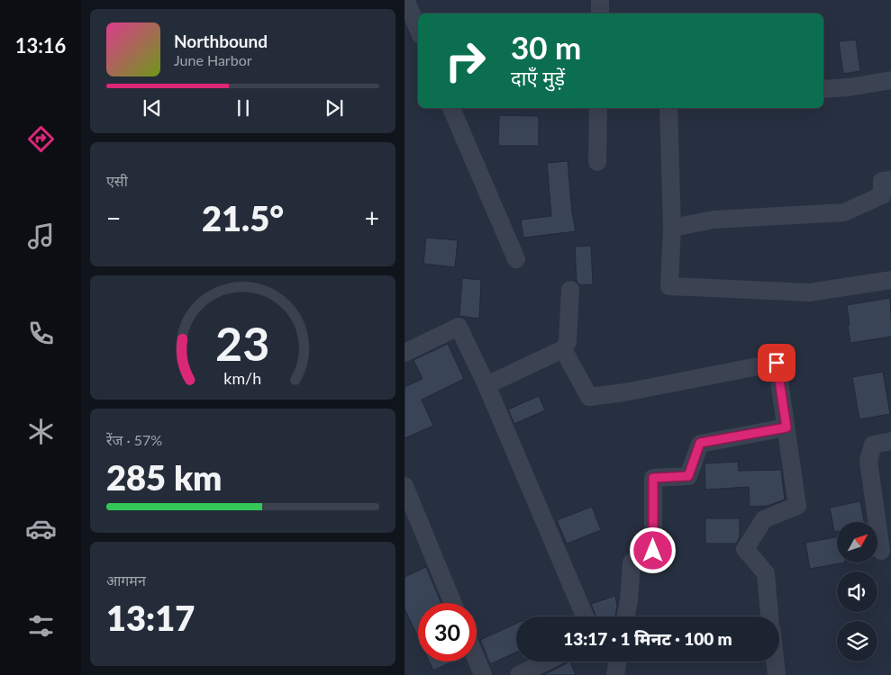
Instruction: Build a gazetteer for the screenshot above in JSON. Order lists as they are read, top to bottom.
{
  "north": "top right",
  "page": {
    "tabs": "13:16",
    "turn": ["30 m", "दाएँ मुड़ें"],
    "song": ["Northbound", "June Harbor"],
    "tile": [
      "एसी",
      ["रेंज · 57%", "285 km"],
      ["आगमन", "13:17"]
    ],
    "heat": ["−", "21.5°", "+"],
    "limit": "30",
    "trip": "13:17 · 1 मिनट · 100 m",
    "gauge": ["23", "km/h"]
  }
}
